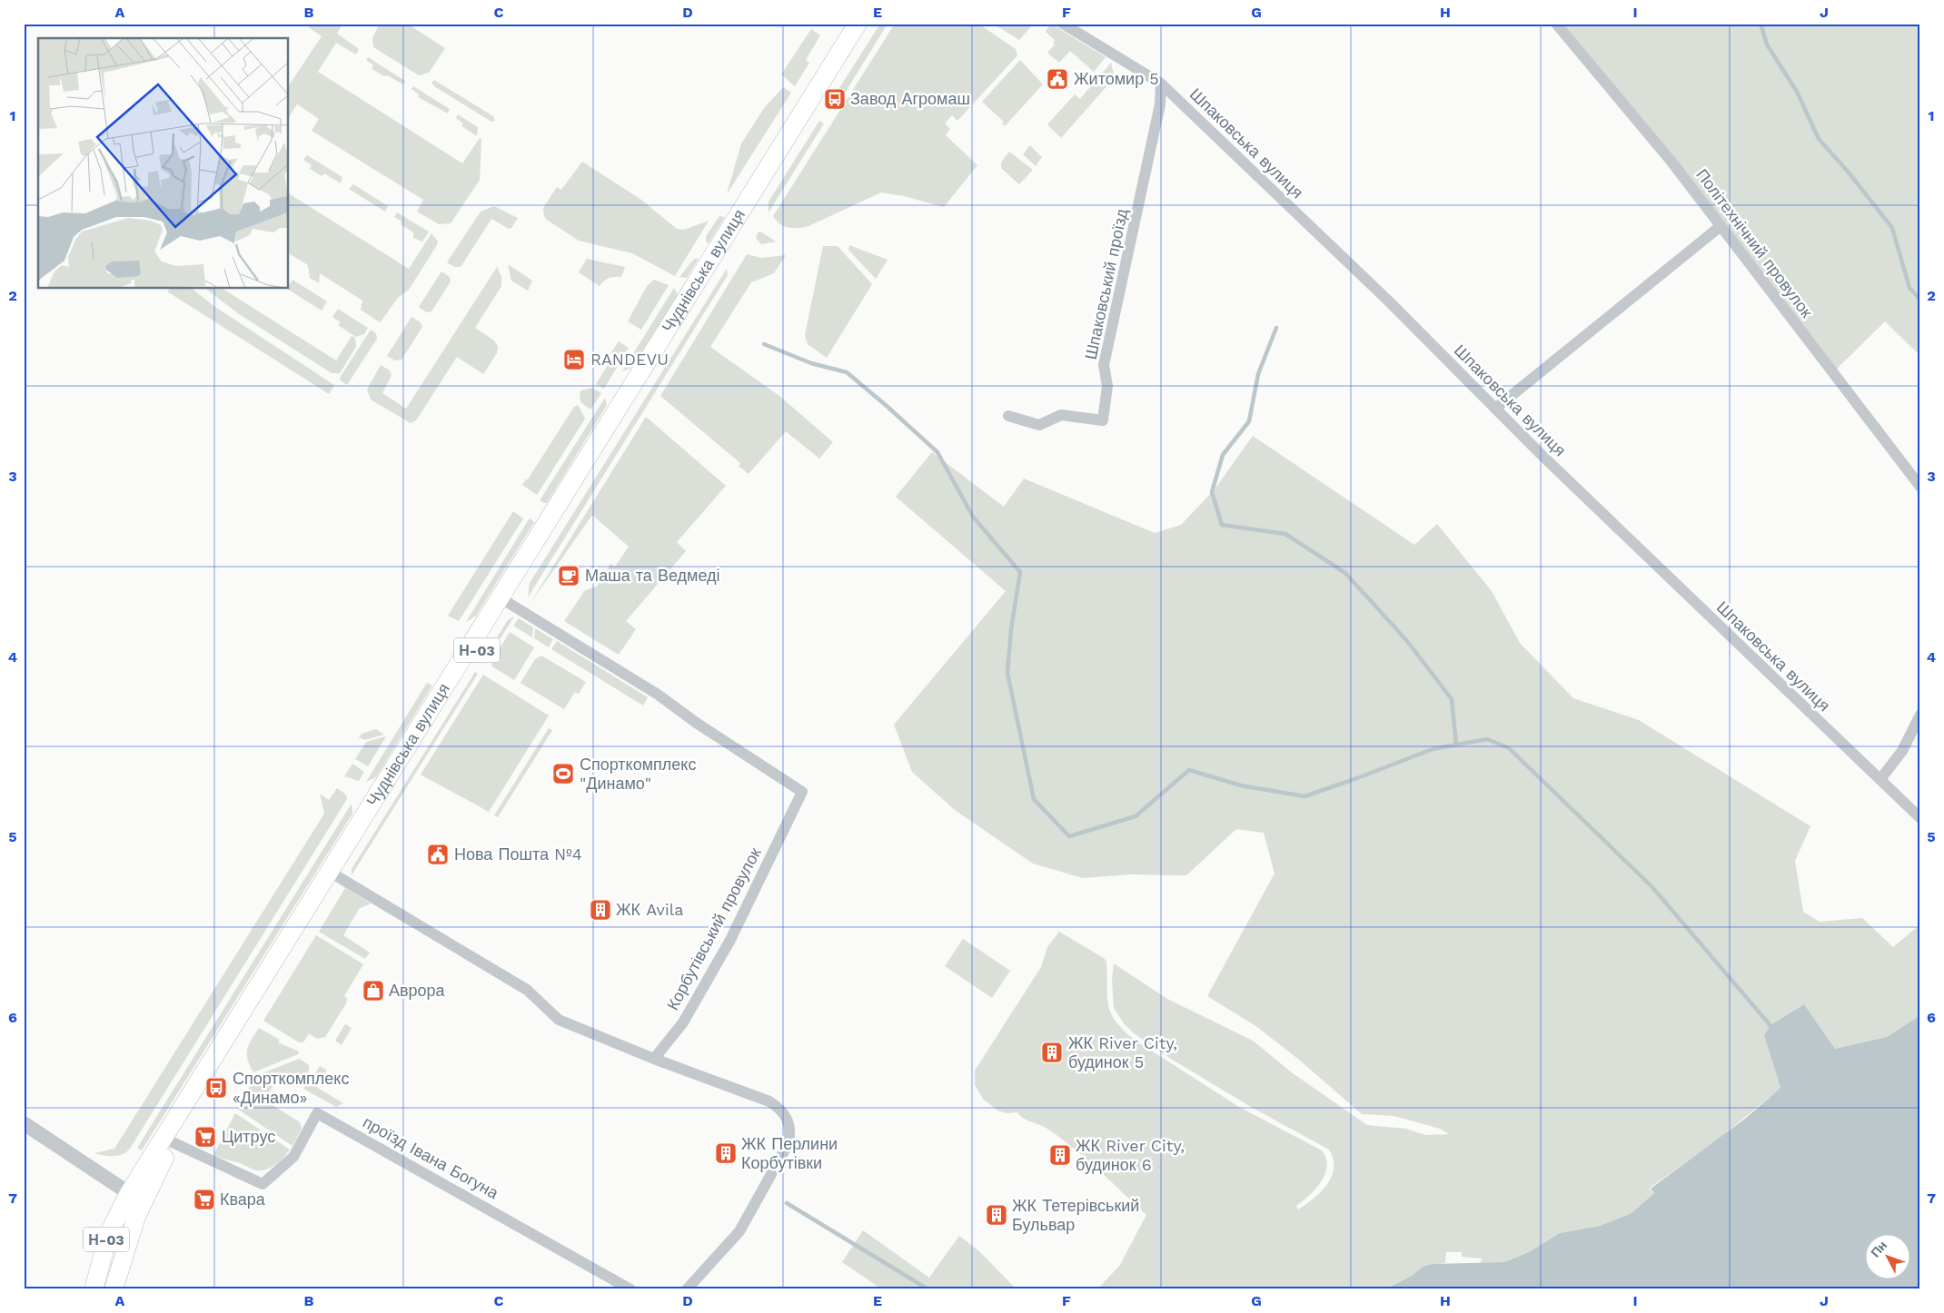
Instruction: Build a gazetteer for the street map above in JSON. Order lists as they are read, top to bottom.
{
  "streets": {
    "main road": ["Чуднівська вулиця", "Н-03"],
    "street": [
      "Шпаковська вулиця",
      "Політехнічний провулок",
      "Шпаковський проїзд",
      "Корбутівський провулок",
      "проїзд Івана Богуна"
    ]
  },
  "crossings": [
    ["Шпаковська вулиця", "Шпаковський проїзд"],
    ["Чуднівська вулиця", "Корбутівський провулок"],
    ["Чуднівська вулиця", "проїзд Івана Богуна"]
  ],
  "places": {
    "public building": ["Житомир 5", "Нова Пошта №4"],
    "bus stop": ["Завод Агромаш", "Спорткомплекс «Динамо»"],
    "hotel": ["RANDEVU"],
    "cafe": ["Маша та Ведмеді"],
    "sports": ["Спорткомплекс \"Динамо\""],
    "building": [
      "ЖК Avila",
      "ЖК River City, будинок 5",
      "ЖК Перлини Корбутівки",
      "ЖК River City, будинок 6",
      "ЖК Тетерівський Бульвар"
    ],
    "shop": ["Аврора"],
    "supermarket": ["Цитрус", "Квара"]
  },
  "north": "top left",
  "grid": {
    "columns": [
      "A",
      "B",
      "C",
      "D",
      "E",
      "F",
      "G",
      "H",
      "I",
      "J"
    ],
    "rows": [
      "1",
      "2",
      "3",
      "4",
      "5",
      "6",
      "7"
    ]
  }
}
